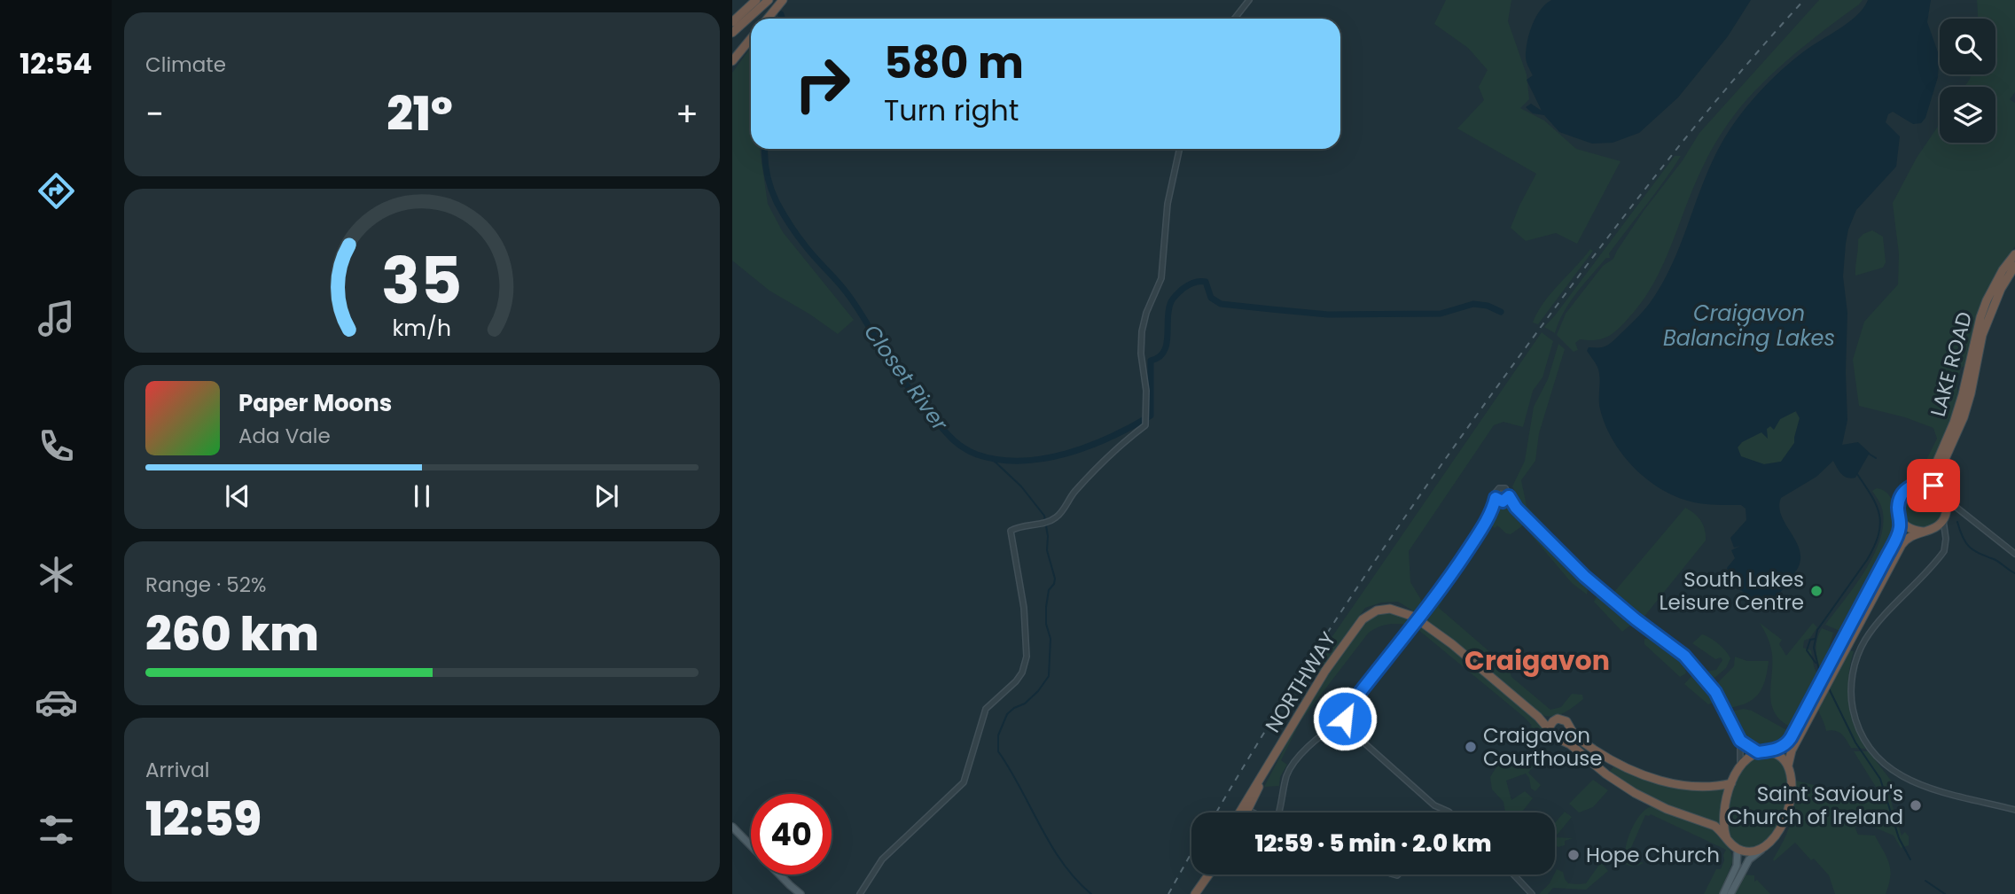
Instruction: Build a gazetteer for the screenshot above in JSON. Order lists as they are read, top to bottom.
{
  "streets": {
    "highway": ["LAKE ROAD", "NORTHWAY"]
  },
  "districts": ["Craigavon"],
  "water": ["Craigavon Balancing Lakes", "Closet River"],
  "places": [
    "South Lakes Leisure Centre",
    "Craigavon Courthouse",
    "Saint Saviour's Church of Ireland",
    "Hope Church"
  ],
  "page": {
    "tabs": "12:54",
    "tile": [
      "Climate",
      ["Range · 52%", "260 km"],
      ["Arrival", "12:59"]
    ],
    "turn": ["580 m", "Turn right"],
    "heat": ["−", "21°", "+"],
    "song": ["Paper Moons", "Ada Vale"],
    "limit": "40",
    "trip": "12:59 · 5 min · 2.0 km",
    "gauge": ["35", "km/h"]
  }
}
